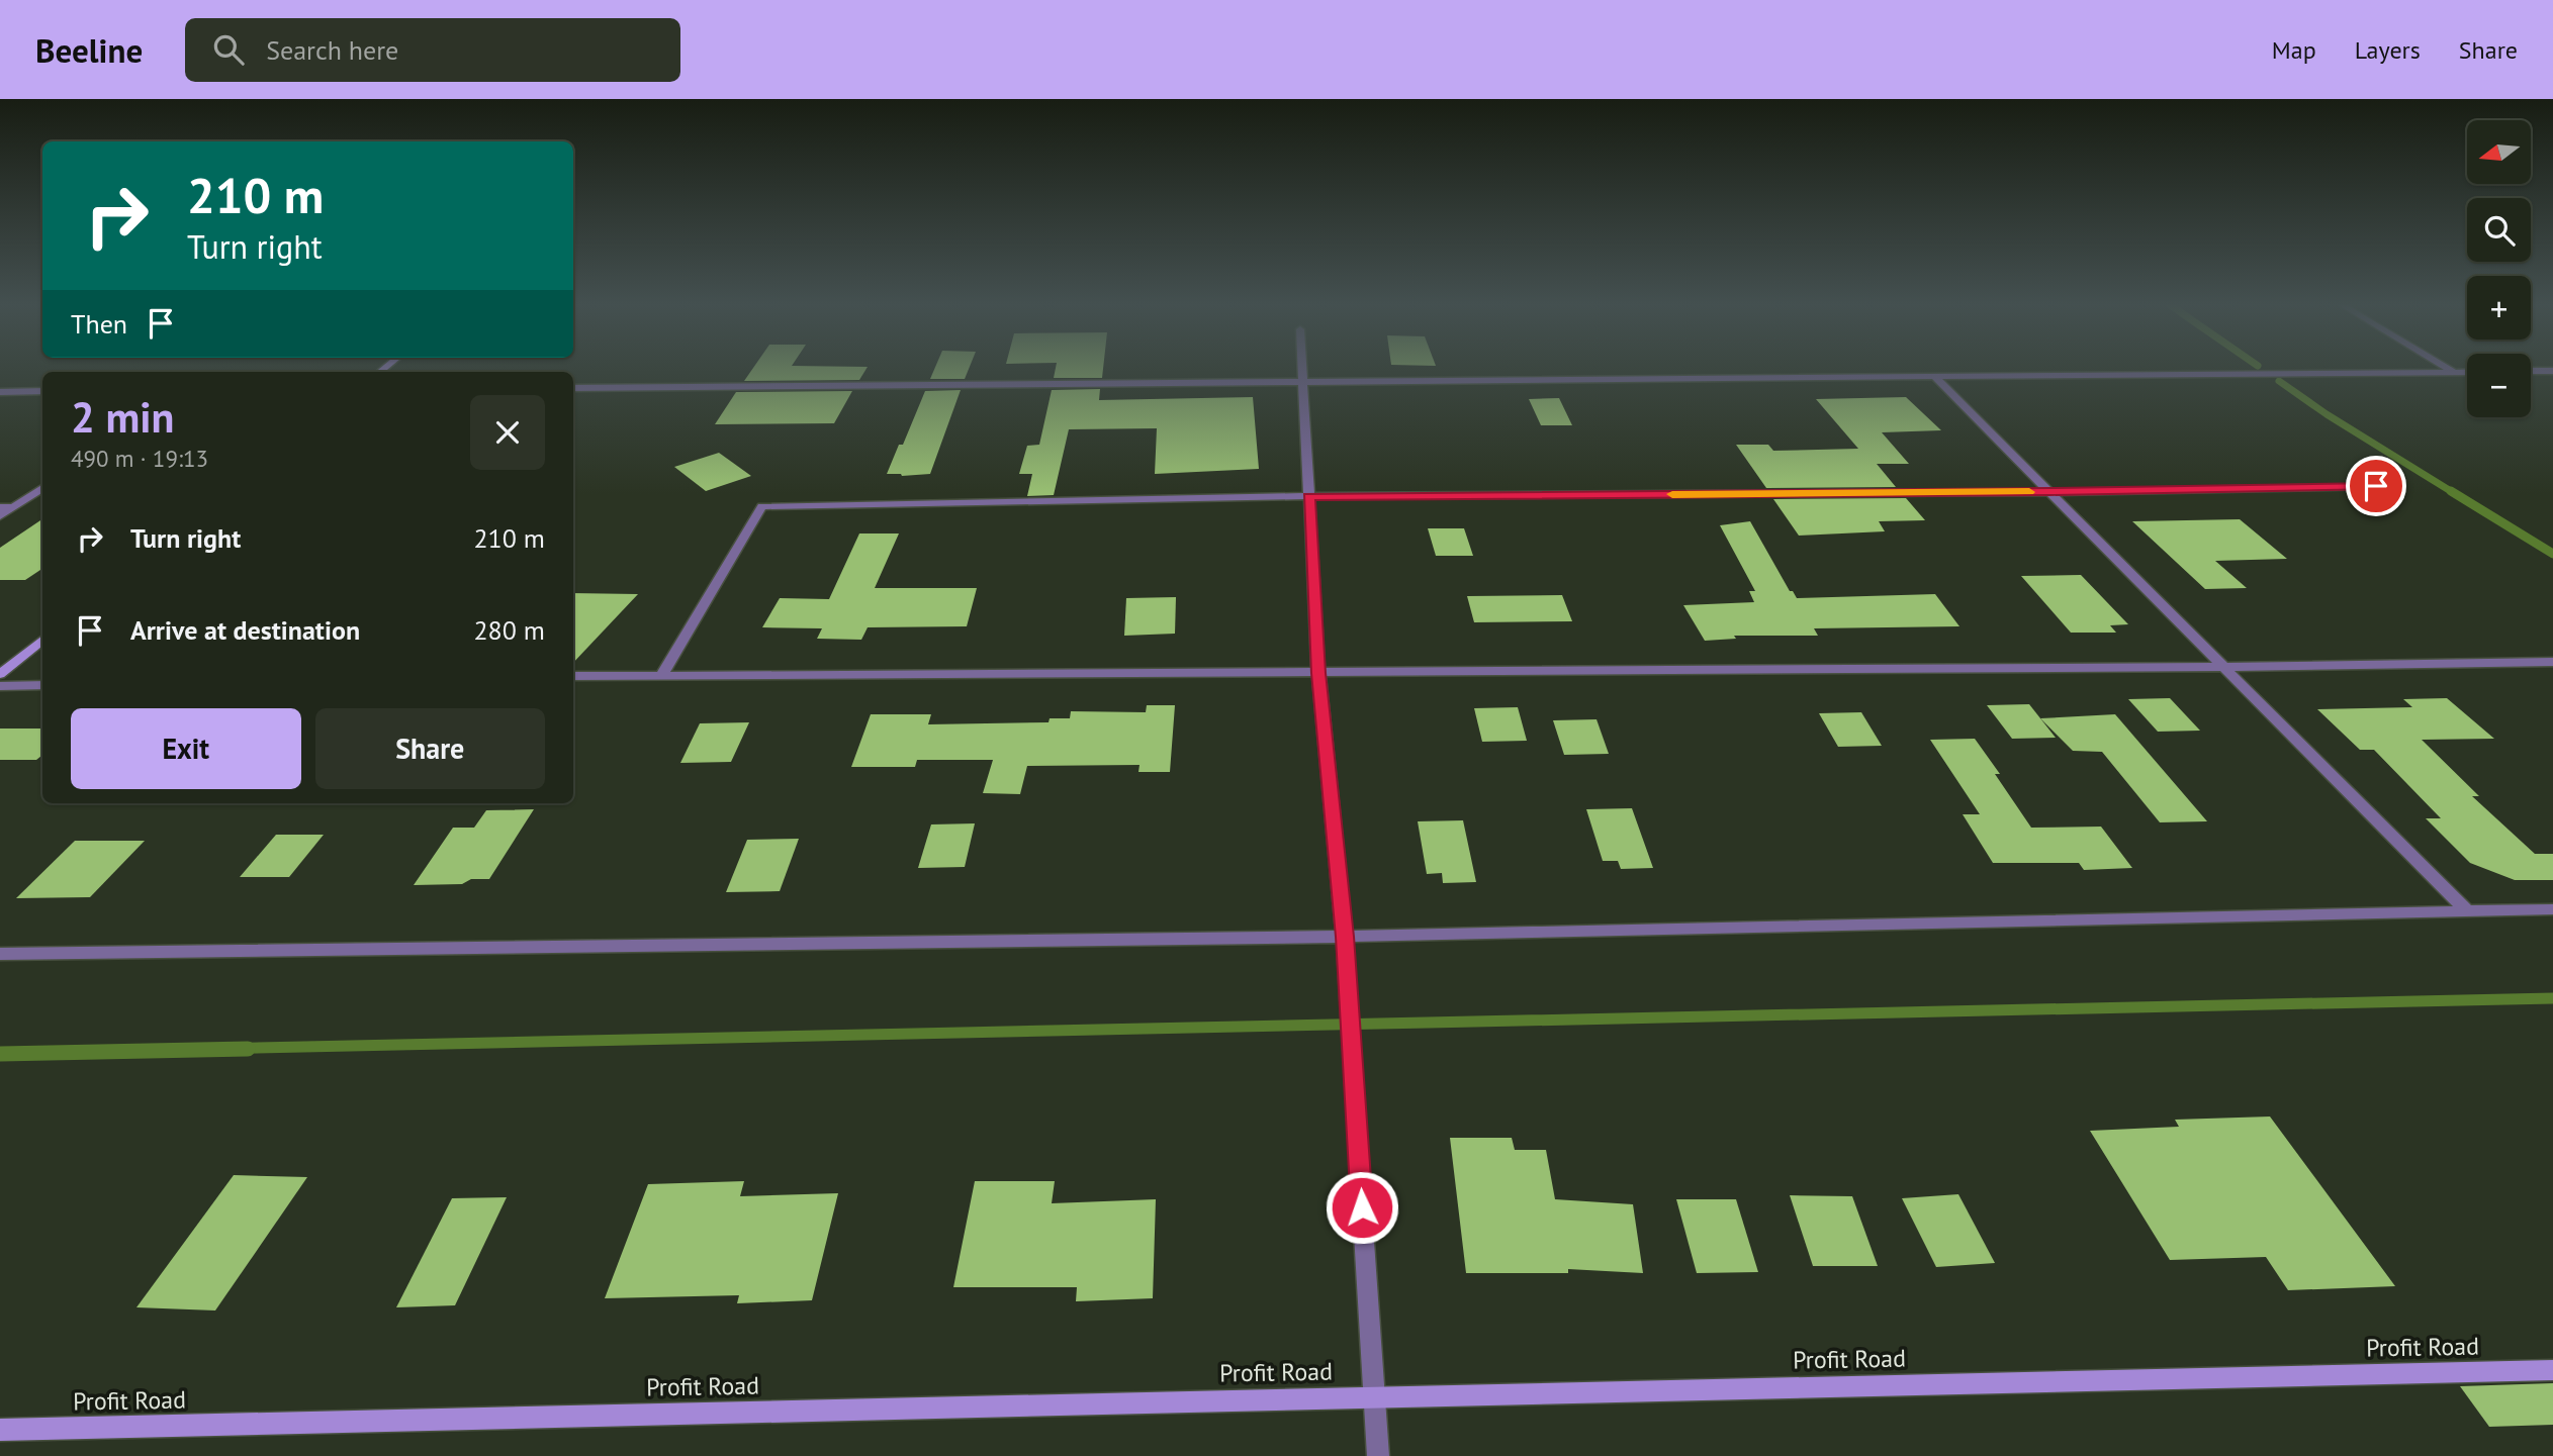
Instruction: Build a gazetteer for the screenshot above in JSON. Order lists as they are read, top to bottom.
{
  "streets": {
    "street": ["Profit Road"]
  },
  "north": "left",
  "page": {
    "header": "Beeline",
    "search": "Search here",
    "nav": ["Map", "Layers", "Share"],
    "map_buttons": ["+", "−"],
    "turn": ["210 m", "Turn right"],
    "then": "Then",
    "heading": ["2 min", "490 m · 19:13"],
    "list": [
      {
        "name": "Turn right",
        "value": "210 m"
      },
      {
        "name": "Arrive at destination",
        "value": "280 m"
      }
    ],
    "buttons": ["Exit", "Share"]
  }
}
